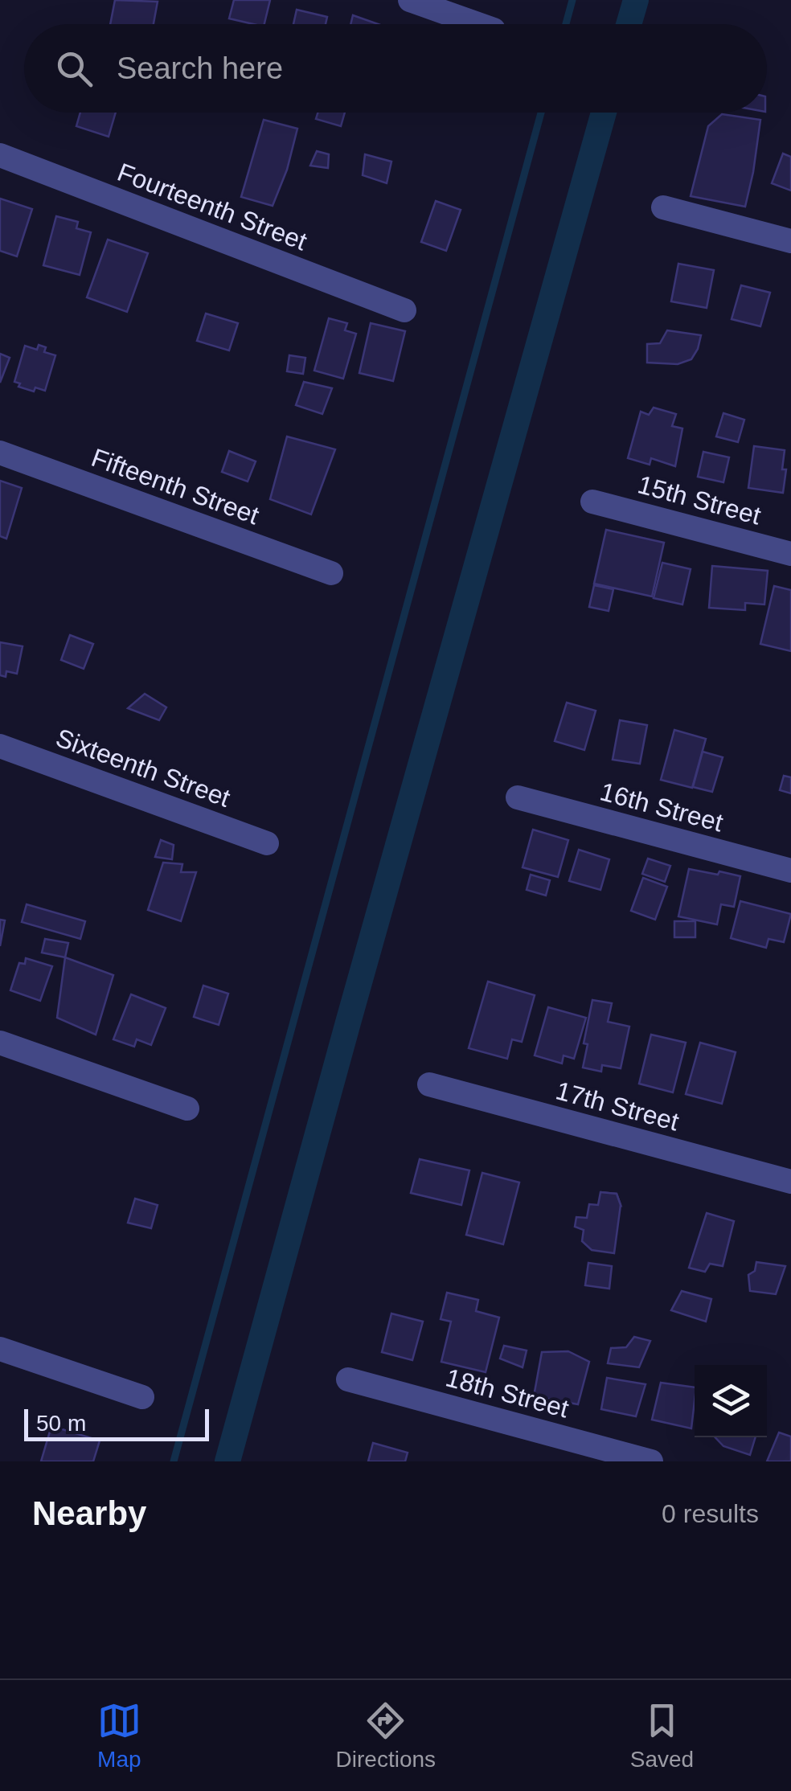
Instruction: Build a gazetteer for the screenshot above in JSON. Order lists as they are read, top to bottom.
{
  "streets": {
    "street": [
      "Fourteenth Street",
      "Fifteenth Street",
      "15th Street",
      "Sixteenth Street",
      "16th Street",
      "17th Street",
      "18th Street"
    ]
  },
  "scale_bar": "50 m",
  "page": {
    "search": "Search here",
    "scale": "50 m",
    "heading": ["Nearby", "0 results"],
    "nav": ["Map", "Directions", "Saved"]
  }
}
